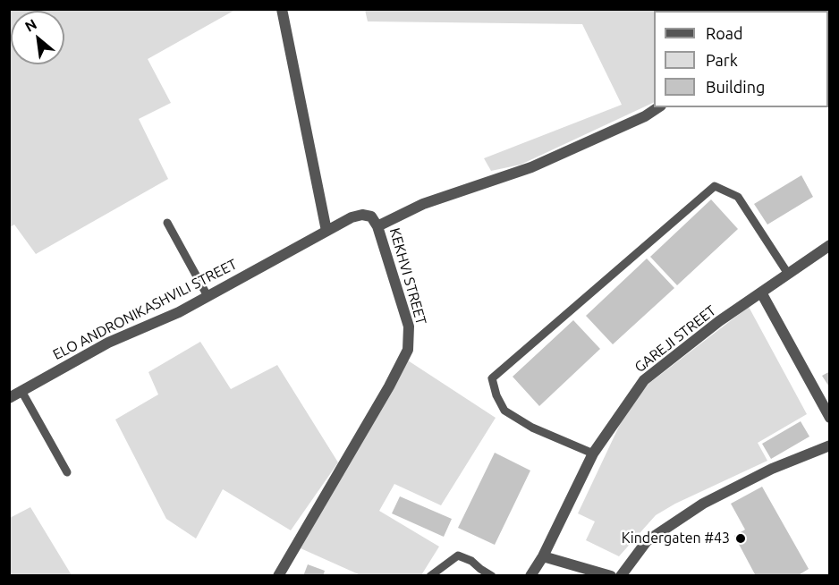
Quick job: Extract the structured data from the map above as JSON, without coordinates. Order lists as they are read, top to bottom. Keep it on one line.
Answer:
{"streets":{"street":["KEKHVI STREET","ELO ANDRONIKASHVILI STREET","GAREJI STREET"]},"crossings":[["KEKHVI STREET","ELO ANDRONIKASHVILI STREET"]],"places":["Kindergaten #43"],"legend":["Road","Park","Building"],"north":"top left"}
